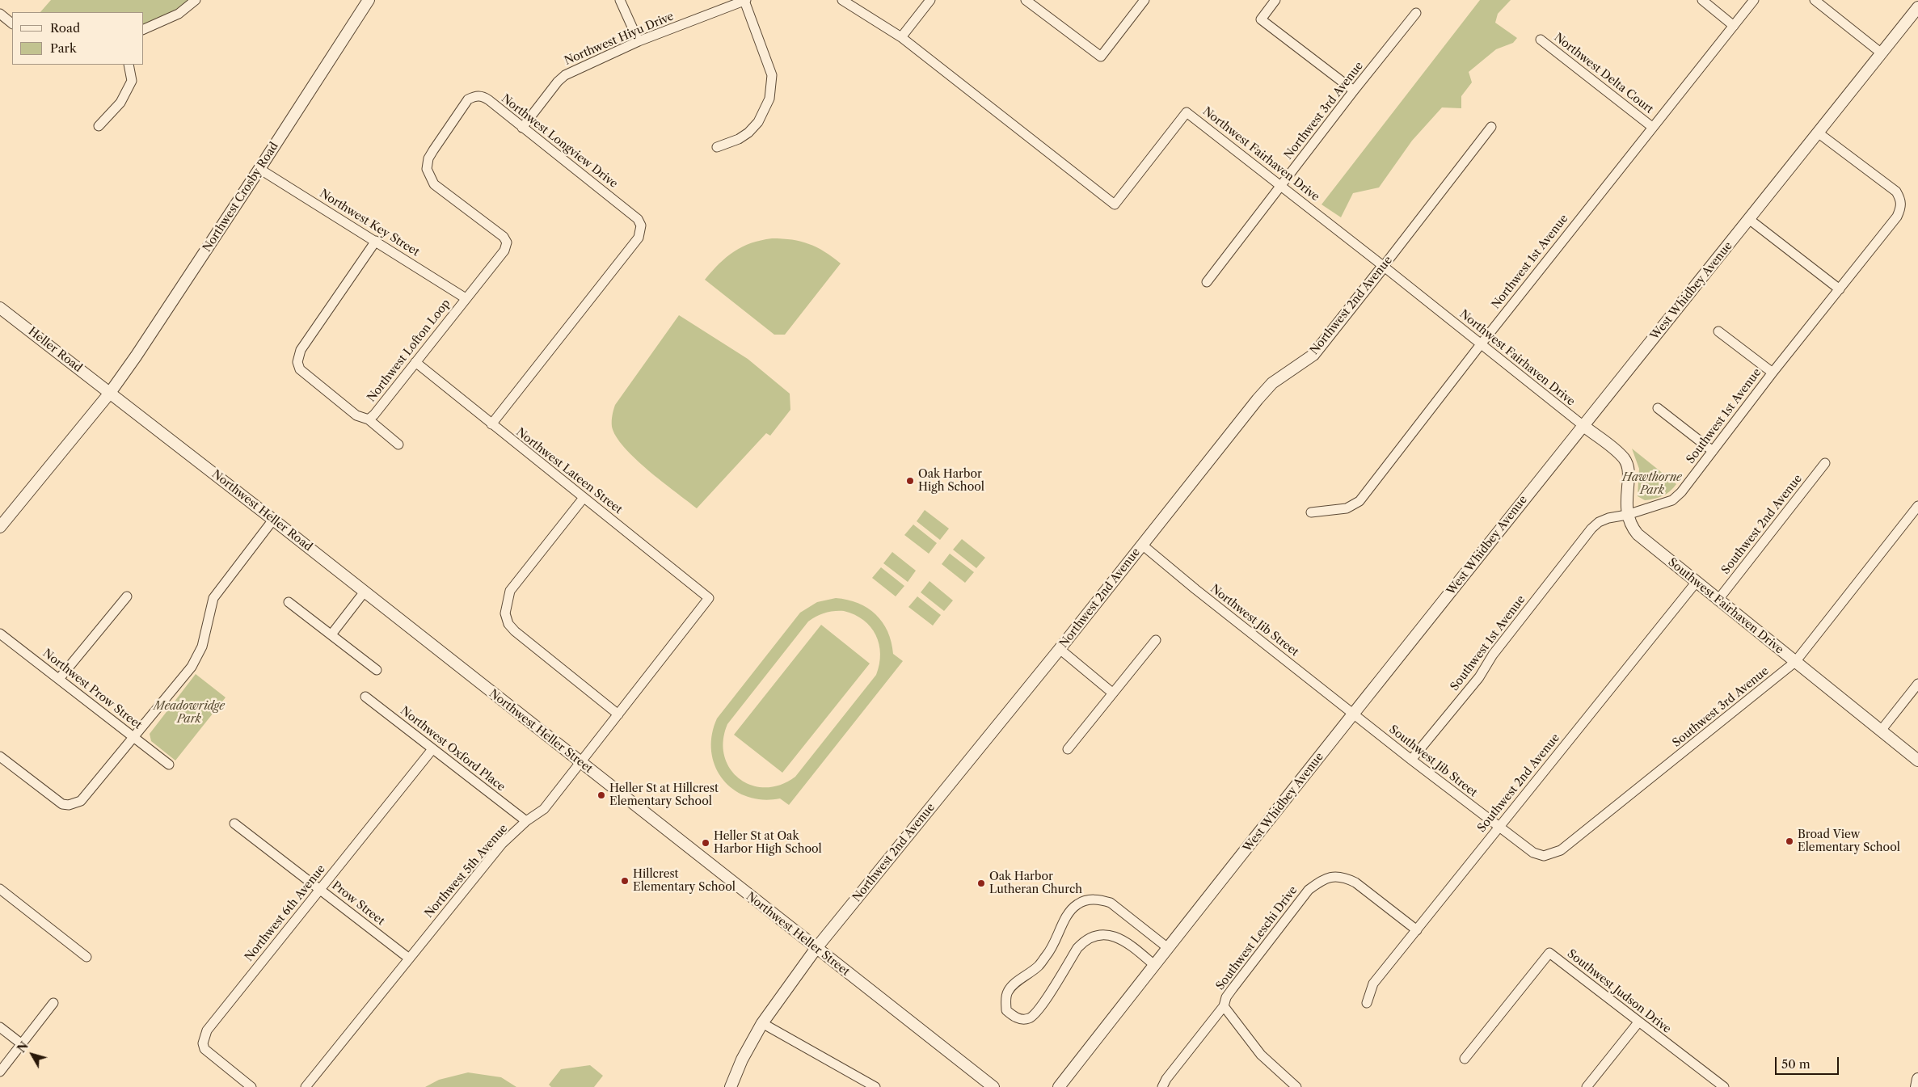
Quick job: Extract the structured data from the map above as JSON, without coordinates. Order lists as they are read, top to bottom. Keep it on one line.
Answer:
{"streets":{"street":["Northwest Hiyu Drive","Northwest Delta Court","Northwest 3rd Avenue","Northwest Longview Drive","Northwest Fairhaven Drive","Northwest Crosby Road","Northwest Key Street","Northwest 1st Avenue","West Whidbey Avenue","Northwest 2nd Avenue","Heller Road","Northwest Lofton Loop","Southwest 1st Avenue","Northwest Lateen Street","Northwest Heller Road","Southwest 2nd Avenue","Southwest Fairhaven Drive","Northwest Jib Street","Northwest Prow Street","Southwest 3rd Avenue","Northwest Heller Street","Northwest Oxford Place","Southwest Jib Street","Northwest 5th Avenue","Prow Street","Northwest 6th Avenue","Southwest Leschi Drive","Southwest Judson Drive"]},"crossings":[["Northwest Hiyu Drive","Northwest Longview Drive"],["Northwest Delta Court","Northwest 1st Avenue"],["Northwest 3rd Avenue","Northwest Fairhaven Drive"],["Northwest Longview Drive","Northwest Key Street"],["Northwest Longview Drive","Northwest Lofton Loop"],["Northwest Longview Drive","Northwest Lateen Street"],["Northwest Fairhaven Drive","Northwest 1st Avenue"],["Northwest Fairhaven Drive","West Whidbey Avenue"],["Northwest Fairhaven Drive","Northwest 2nd Avenue"],["Northwest Fairhaven Drive","Southwest Fairhaven Drive"],["Northwest Crosby Road","Northwest Key Street"],["Northwest Crosby Road","Heller Road"],["Northwest Crosby Road","Northwest Heller Road"],["Northwest Key Street","Northwest Lofton Loop"],["West Whidbey Avenue","Southwest 1st Avenue"],["West Whidbey Avenue","Southwest Fairhaven Drive"],["West Whidbey Avenue","Northwest Jib Street"],["West Whidbey Avenue","Southwest Jib Street"],["Northwest 2nd Avenue","Northwest Jib Street"],["Northwest 2nd Avenue","Northwest Heller Street"],["Heller Road","Northwest Heller Road"],["Northwest Lofton Loop","Northwest Lateen Street"],["Southwest 1st Avenue","Southwest Fairhaven Drive"],["Southwest 1st Avenue","Southwest Jib Street"],["Northwest Lateen Street","Northwest 5th Avenue"],["Northwest Heller Road","Northwest Heller Street"],["Southwest 2nd Avenue","Southwest Fairhaven Drive"],["Southwest 2nd Avenue","Southwest 3rd Avenue"],["Southwest 2nd Avenue","Southwest Jib Street"],["Southwest 2nd Avenue","Southwest Leschi Drive"],["Southwest Fairhaven Drive","Southwest 3rd Avenue"],["Northwest Jib Street","Southwest Jib Street"],["Southwest 3rd Avenue","Southwest Jib Street"],["Northwest Heller Street","Northwest 5th Avenue"],["Northwest Oxford Place","Northwest 5th Avenue"],["Northwest Oxford Place","Northwest 6th Avenue"],["Northwest 5th Avenue","Prow Street"],["Prow Street","Northwest 6th Avenue"]],"parks":["Hawthorne Park","Meadowridge Park"],"places":["Oak Harbor High School","Heller St at Hillcrest Elementary School","Broad View Elementary School","Heller St at Oak Harbor High School","Hillcrest Elementary School","Oak Harbor Lutheran Church"],"legend":["Road","Park"],"scale_bar":"50 m","north":"top left"}
